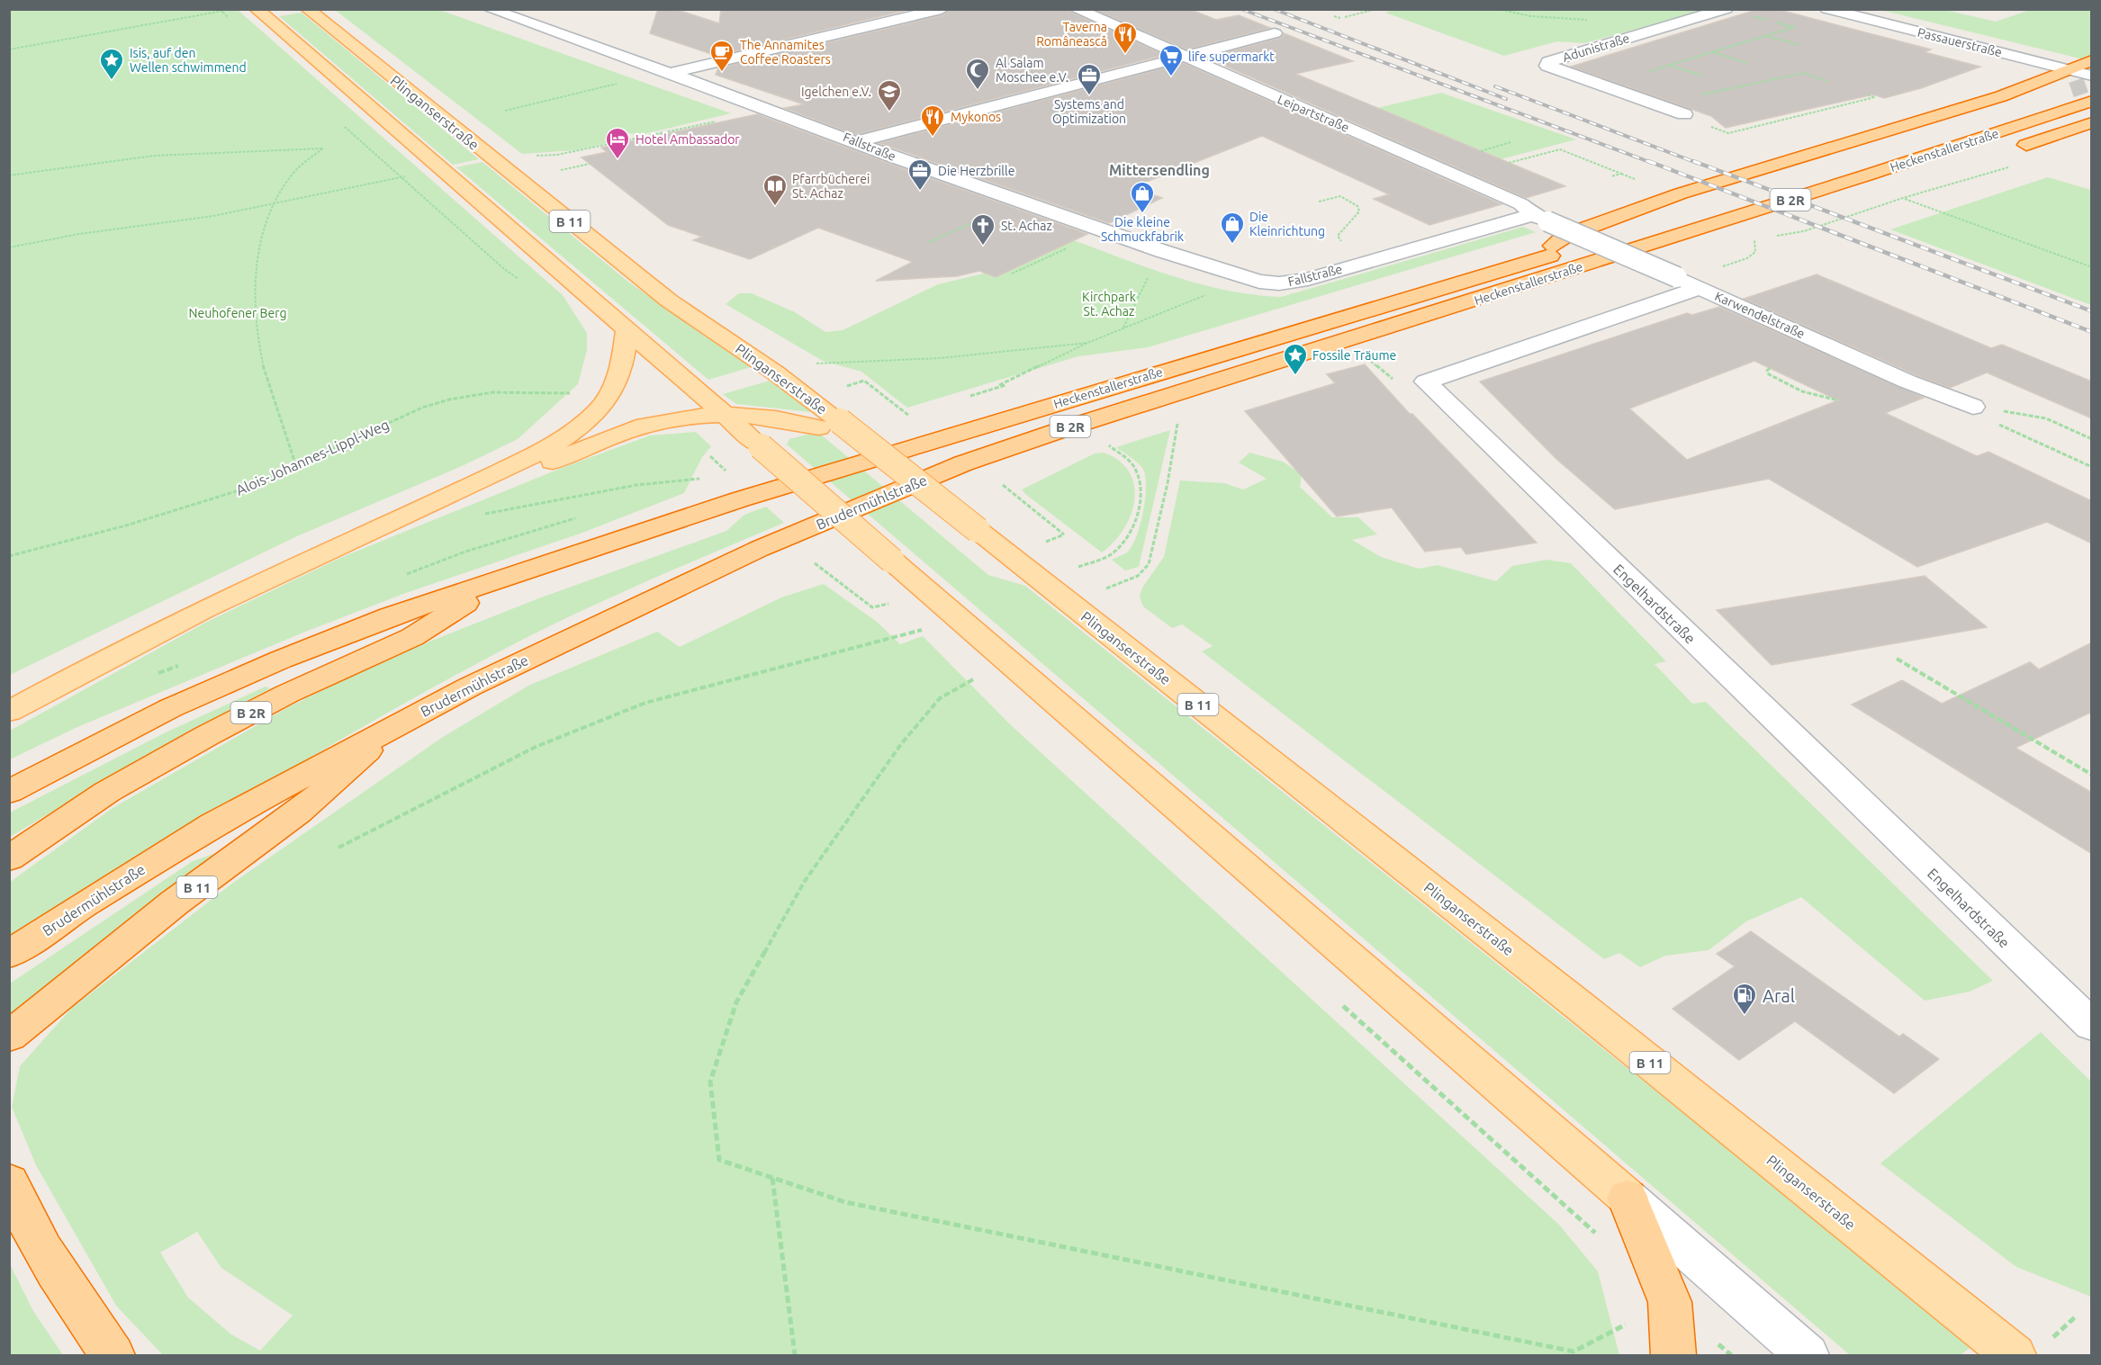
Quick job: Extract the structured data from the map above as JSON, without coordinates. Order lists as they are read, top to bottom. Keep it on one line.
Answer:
{"streets":{"highway":["Heckenstallerstraße","B 2R","B 11","Brudermühlstraße"],"main road":["Plinganserstraße"],"street":["Passauerstraße","Adunistraße","Leipartstraße","Fallstraße","Karwendelstraße","Engelhardstraße"],"path":["Alois-Johannes-Lippl-Weg"]},"crossings":[["Leipartstraße","Fallstraße"],["Leipartstraße","Karwendelstraße"],["Fallstraße","Karwendelstraße"],["Heckenstallerstraße","B 2R"],["Heckenstallerstraße","Brudermühlstraße"],["B 11","Brudermühlstraße"]],"districts":["Mittersendling"],"parks":["Kirchpark St. Achaz","Neuhofener Berg"],"places":{"restaurant":["Taverna Româneascǎ","Mykonos"],"cafe":["The Annamites Coffee Roasters"],"supermarket":["life supermarkt"],"place":["Isis, auf den Wellen schwimmend","Fossile Träume"],"mosque":["Al Salam Moschee e.V."],"office":["Systems and Optimization","Die Herzbrille"],"school or university":["Igelchen e.V."],"hotel":["Hotel Ambassador"],"library":["Pfarrbücherei St. Achaz"],"shop":["Die kleine Schmuckfabrik","Die Kleinrichtung"],"church":["St. Achaz"],"fuel station":["Aral"]}}
